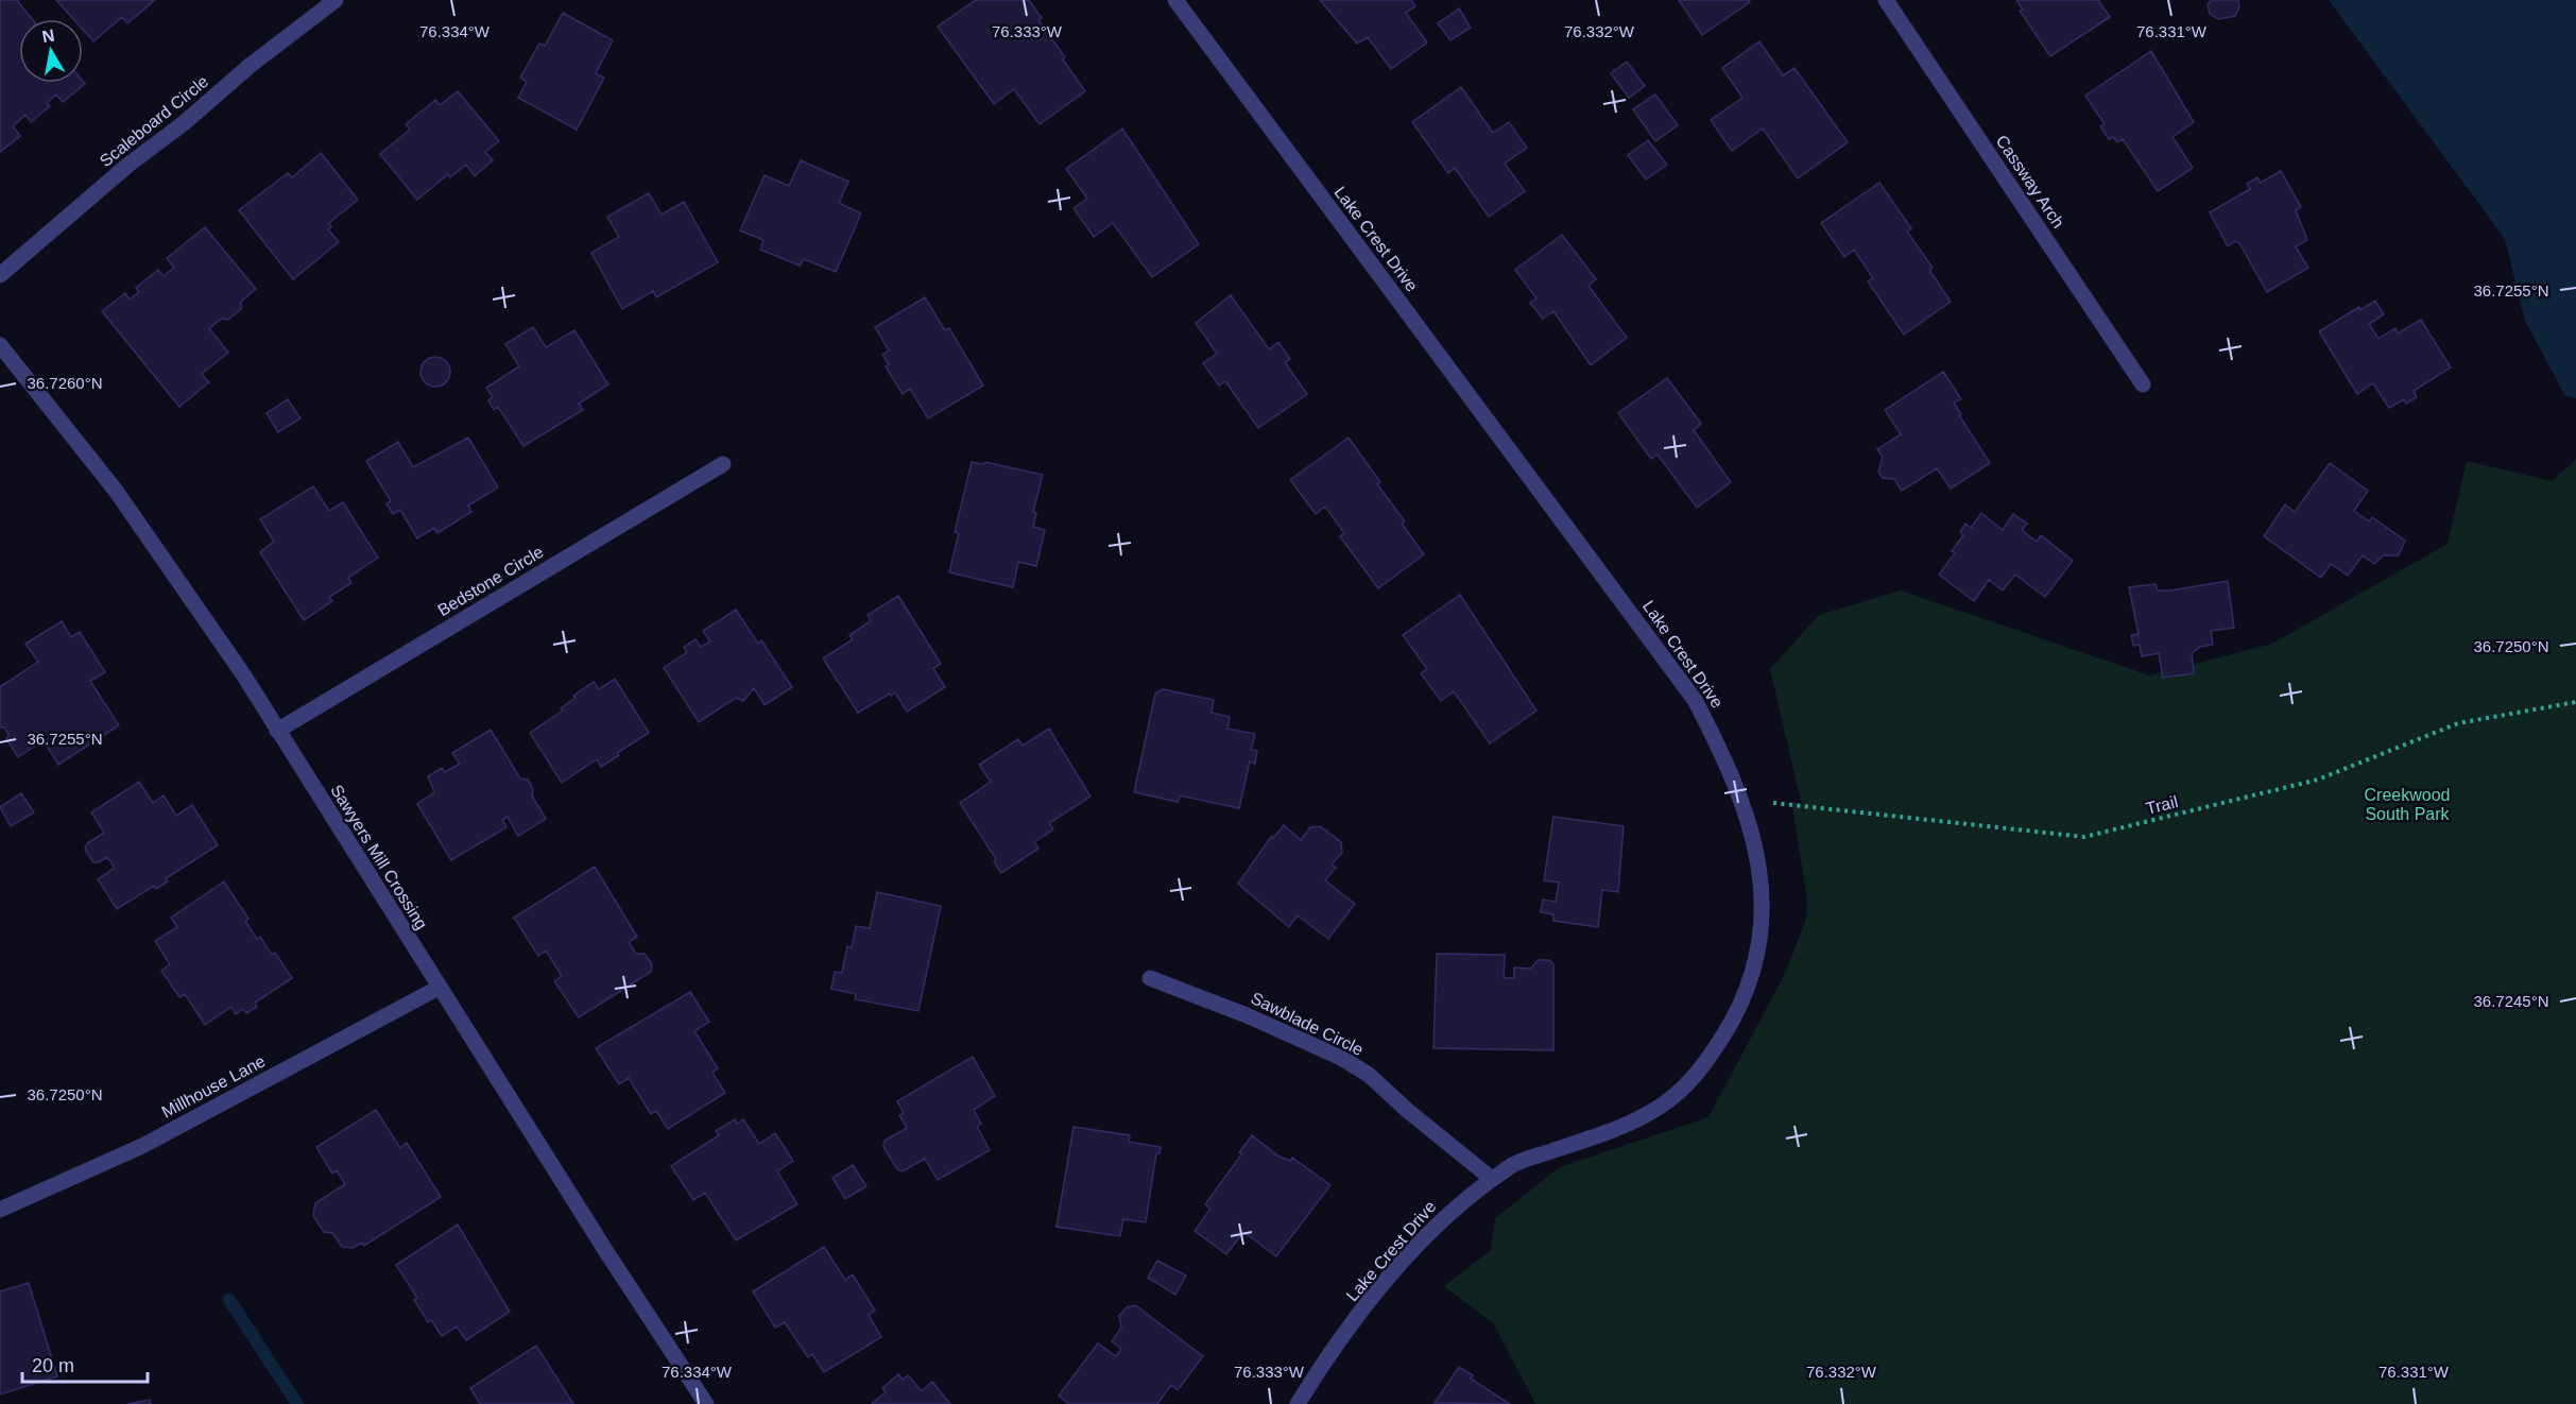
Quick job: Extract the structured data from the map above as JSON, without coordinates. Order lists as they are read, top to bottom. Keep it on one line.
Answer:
{"streets":{"street":["Scaleboard Circle","Cassway Arch","Lake Crest Drive","Bedstone Circle","Sawyers Mill Crossing","Sawblade Circle","Millhouse Lane"],"path":["Trail"]},"crossings":[["Lake Crest Drive","Trail"],["Lake Crest Drive","Sawblade Circle"],["Bedstone Circle","Sawyers Mill Crossing"],["Sawyers Mill Crossing","Millhouse Lane"]],"parks":["Creekwood South Park"],"scale_bar":"20 m","north":"top","coordinates":["76.334°W","76.333°W","76.332°W","76.331°W","36.7255°N","36.7260°N","36.7250°N","36.7245°N"]}
